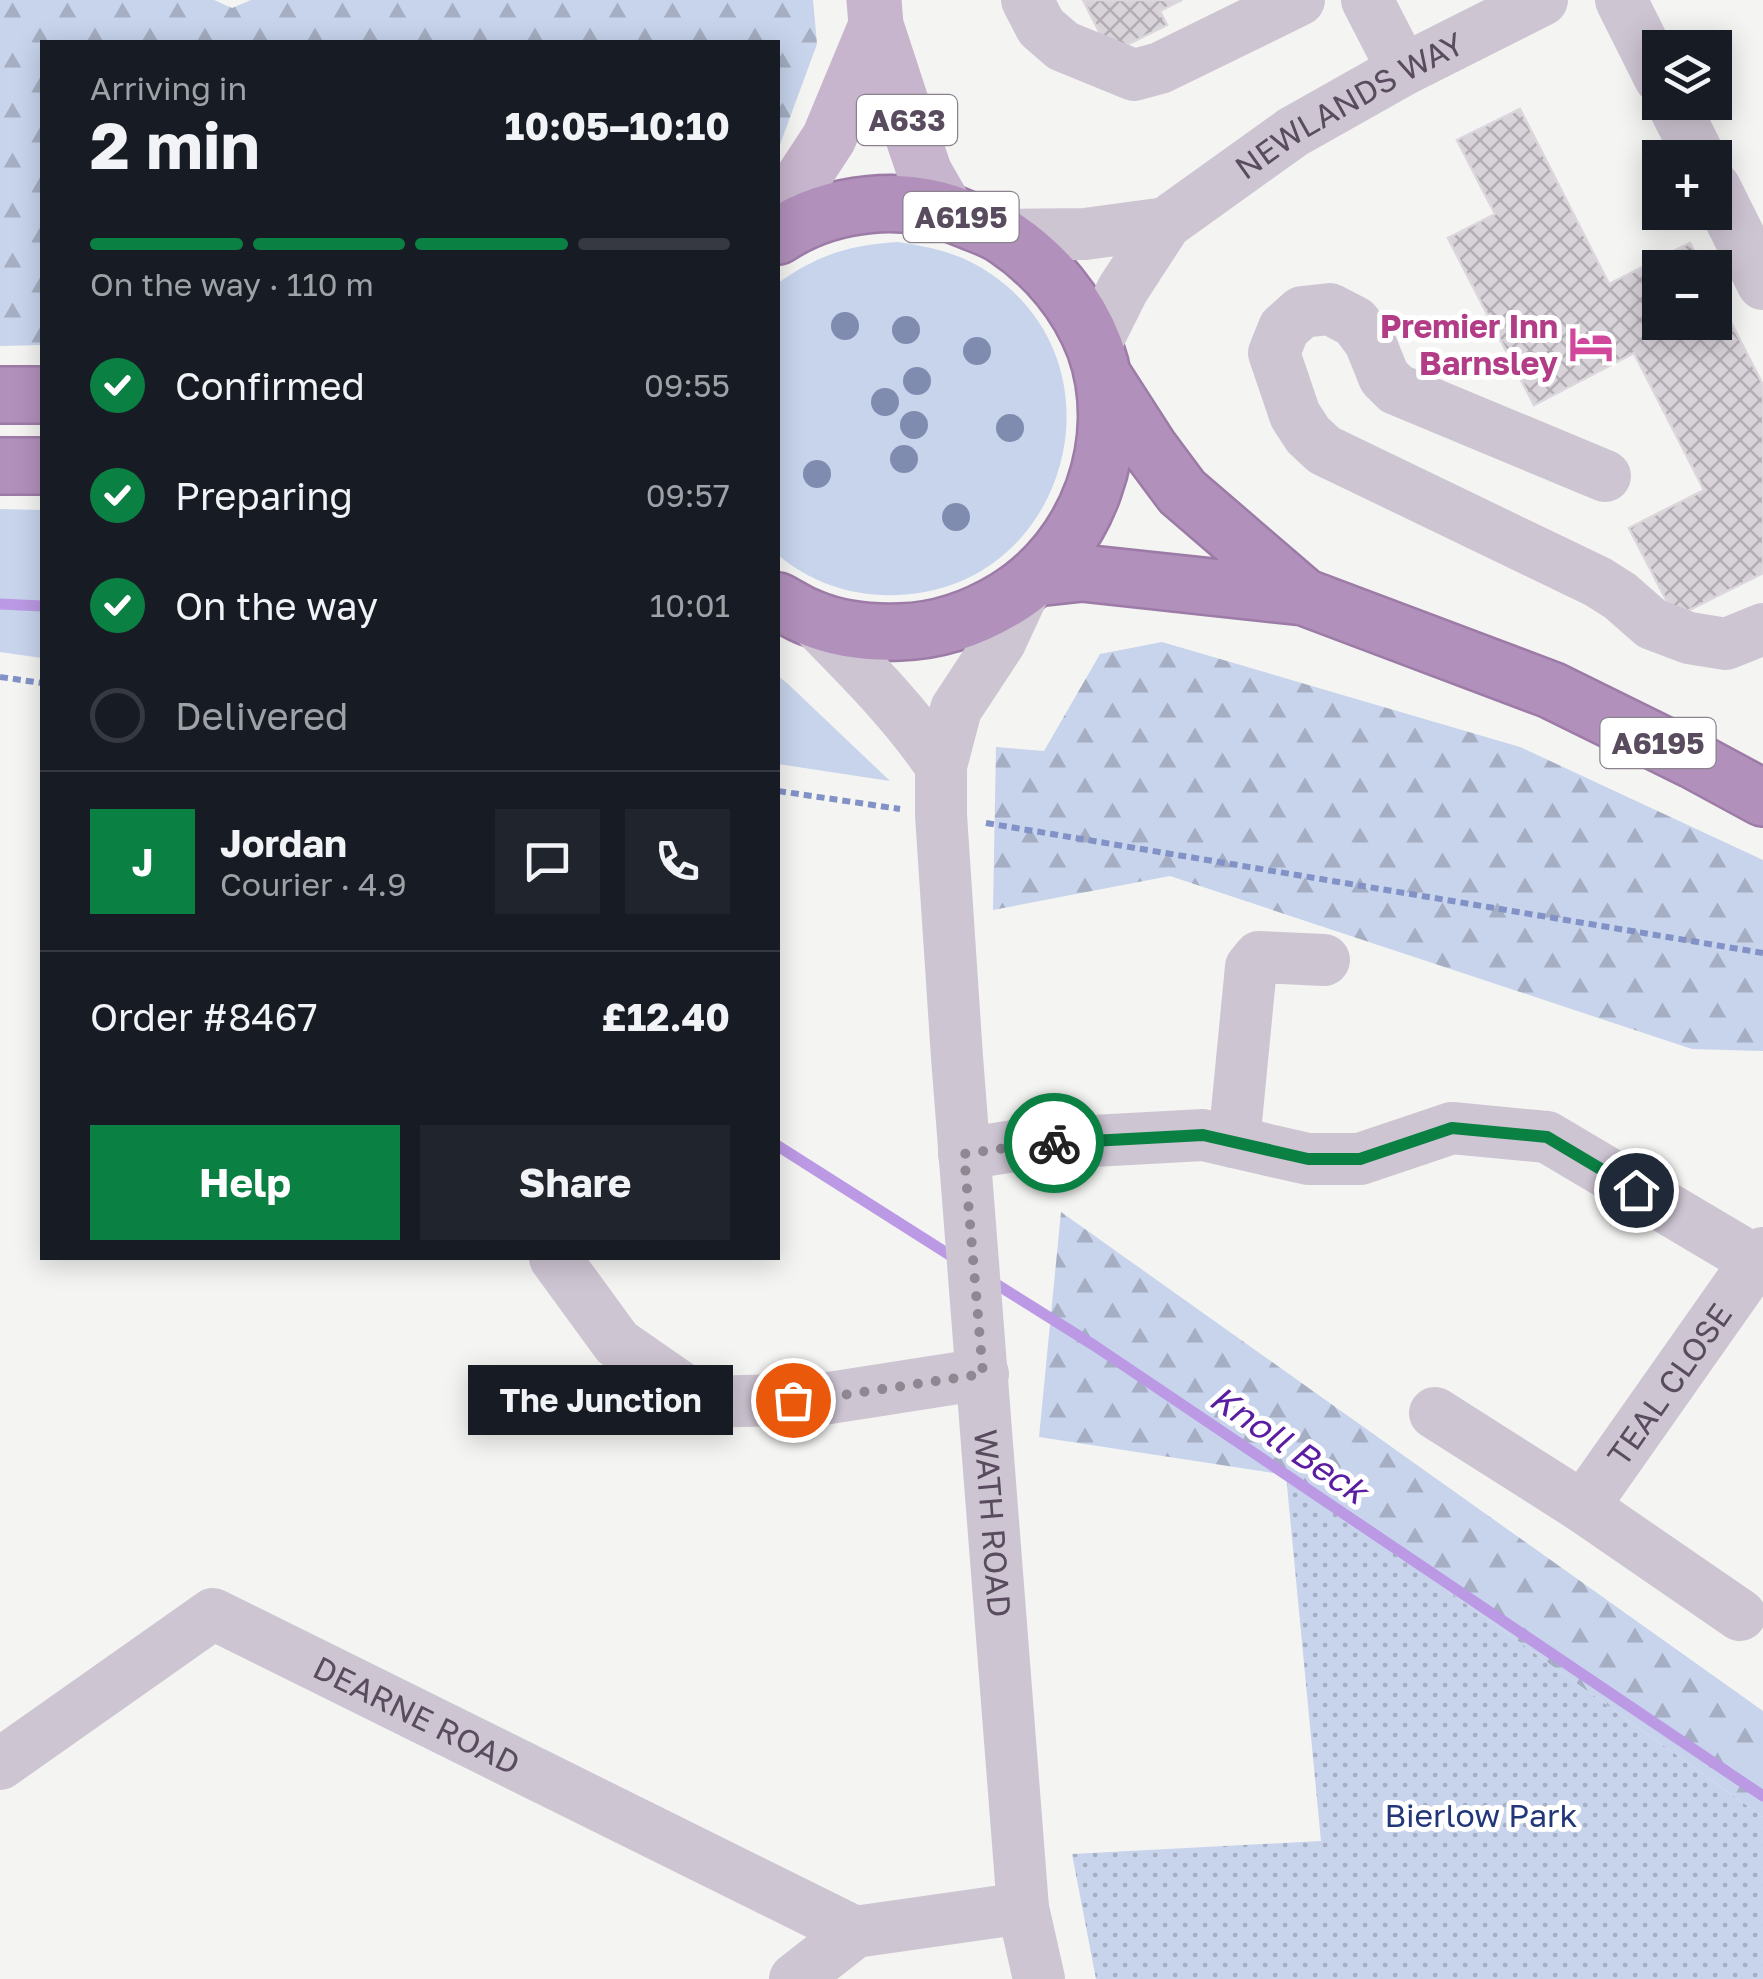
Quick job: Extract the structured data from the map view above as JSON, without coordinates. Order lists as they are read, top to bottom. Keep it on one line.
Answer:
{"streets":{"highway":["A6195"],"main road":["A633"],"street":["NEWLANDS WAY","TEAL CLOSE","WATH ROAD","DEARNE ROAD"]},"crossings":[["A633","A6195"]],"water":["Knoll Beck"],"parks":["Bierlow Park"],"places":{"hotel":["Premier Inn Barnsley"],"other":["The Junction"]},"page":{"map_buttons":["+","−"],"heading":["2 min","Arriving in","10:05–10:10"],"panel":["Jordan","Courier · 4.9","Order #8467","£12.40"],"bar":"On the way · 110 m","list":[["Confirmed","09:55"],["Preparing","09:57"],["On the way","10:01"],"Delivered"],"round":"J","buttons":["Help","Share"],"bubble":"The Junction"}}
